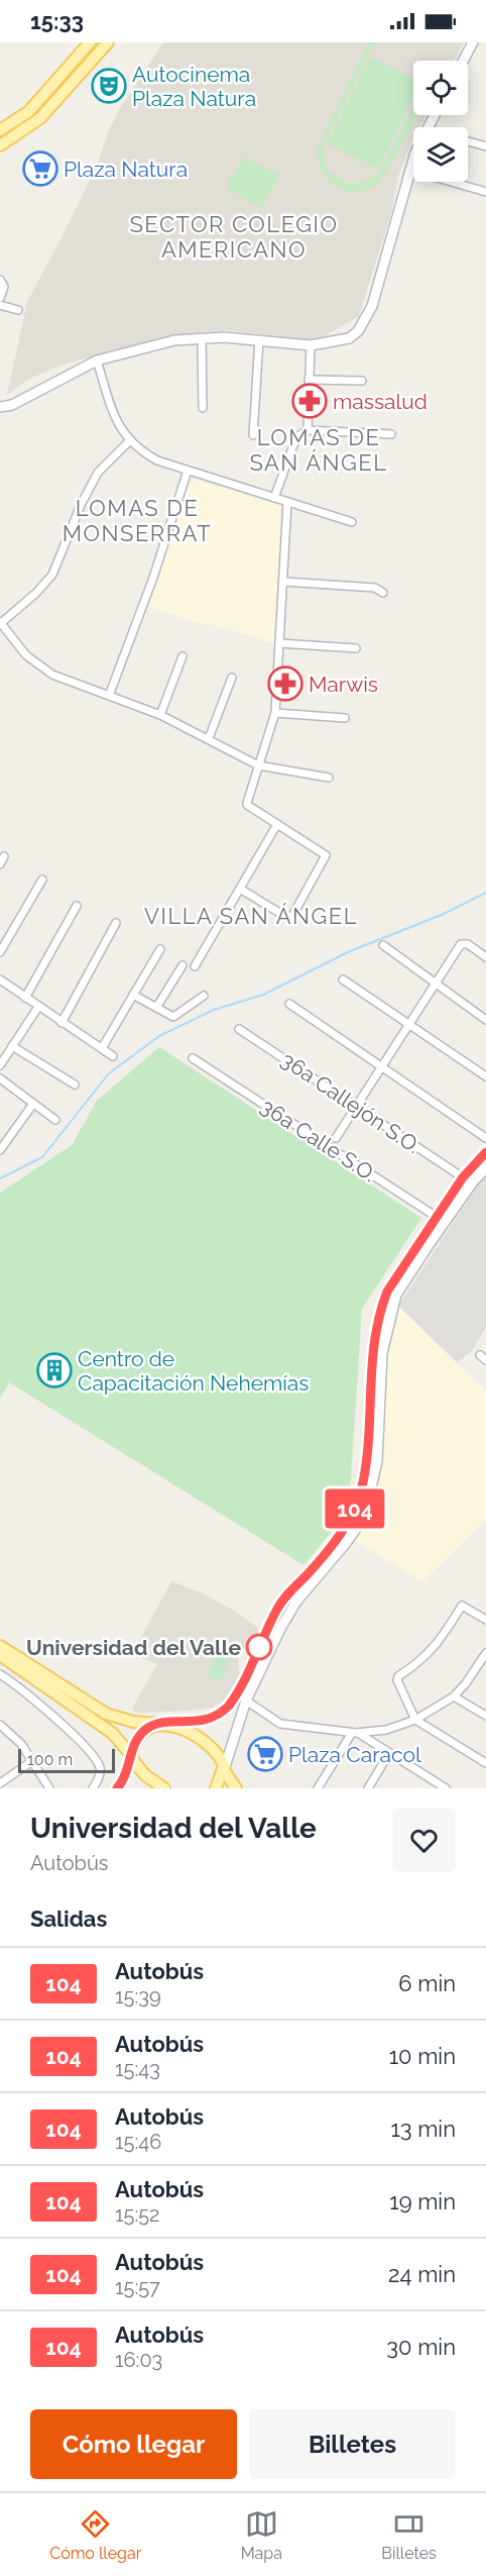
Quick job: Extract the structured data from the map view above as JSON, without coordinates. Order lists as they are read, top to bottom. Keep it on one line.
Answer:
{"streets":{"street":["36a Callejón S.O.","36a Calle S.O."]},"districts":["SECTOR COLEGIO AMERICANO","LOMAS DE SAN ÁNGEL","LOMAS DE MONSERRAT","VILLA SAN ÁNGEL"],"places":{"theatre":["Autocinema Plaza Natura"],"supermarket":["Plaza Natura","Plaza Caracol"],"pharmacy":["massalud","Marwis"],"building":["Centro de Capacitación Nehemías"],"other":["Universidad del Valle"]},"lines":["bus line 104"],"scale_bar":"100 m","page":{"status":"15:33","on_map":"104","scale":"100 m","heading":[["Universidad del Valle","Autobús"],"Salidas"],"list":[{"mark":"104","name":"Autobús","note":"15:39","value":"6 min"},{"mark":"104","name":"Autobús","note":"15:43","value":"10 min"},{"mark":"104","name":"Autobús","note":"15:46","value":"13 min"},{"mark":"104","name":"Autobús","note":"15:52","value":"19 min"},{"mark":"104","name":"Autobús","note":"15:57","value":"24 min"},{"mark":"104","name":"Autobús","note":"16:03","value":"30 min"}],"buttons":["Cómo llegar","Billetes"],"tabs":["Cómo llegar","Mapa","Billetes"]}}
